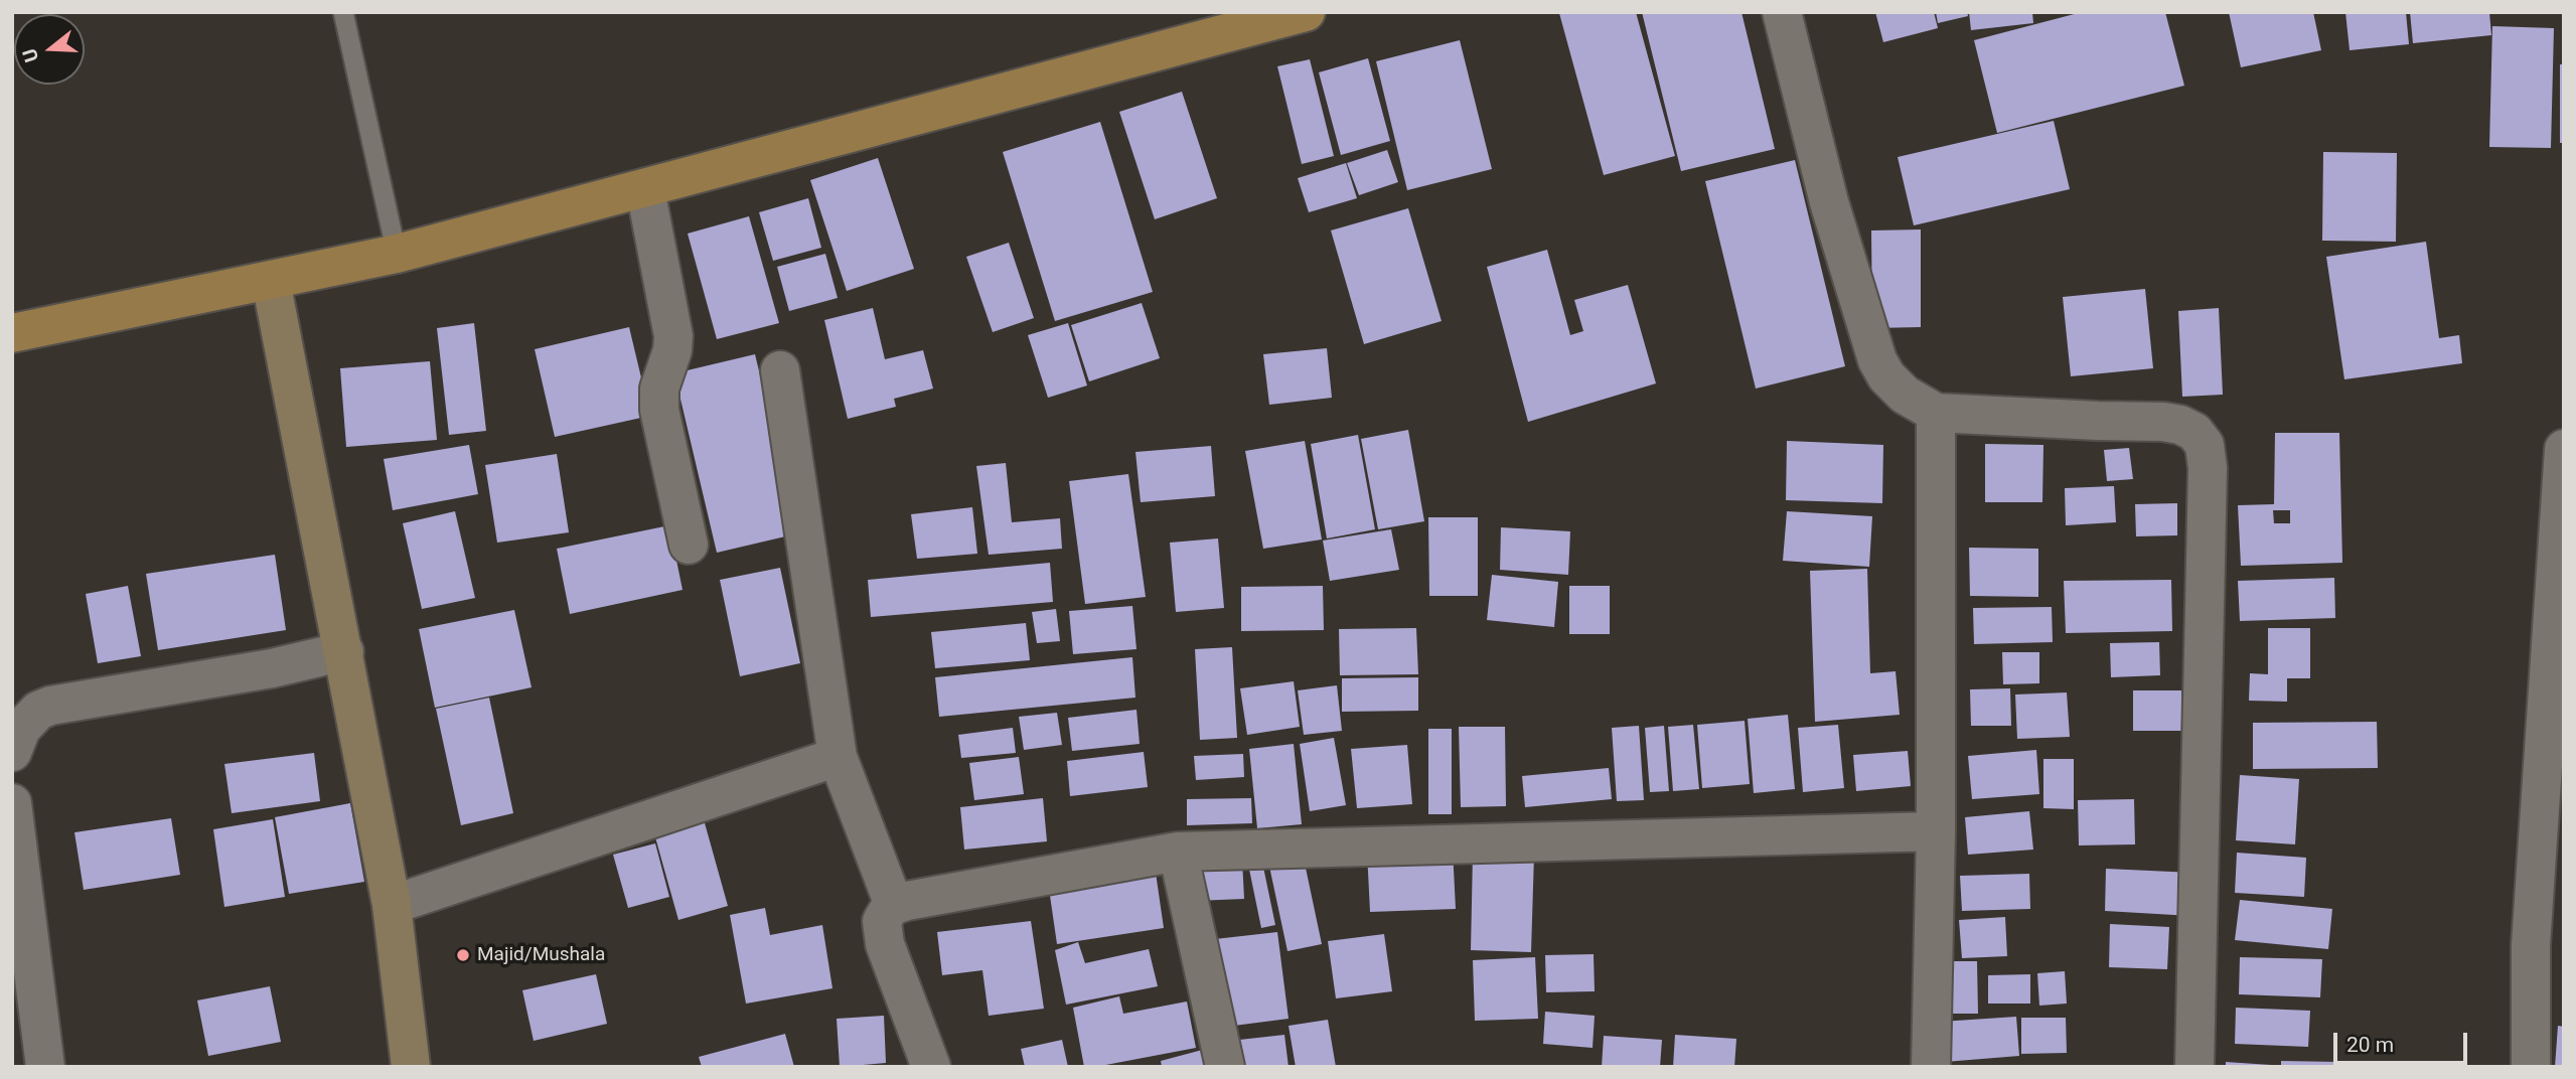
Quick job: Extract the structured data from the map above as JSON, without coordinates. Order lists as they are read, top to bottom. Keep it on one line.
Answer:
{"places":["Majid/Mushala"],"scale_bar":"20 m","north":"left"}
